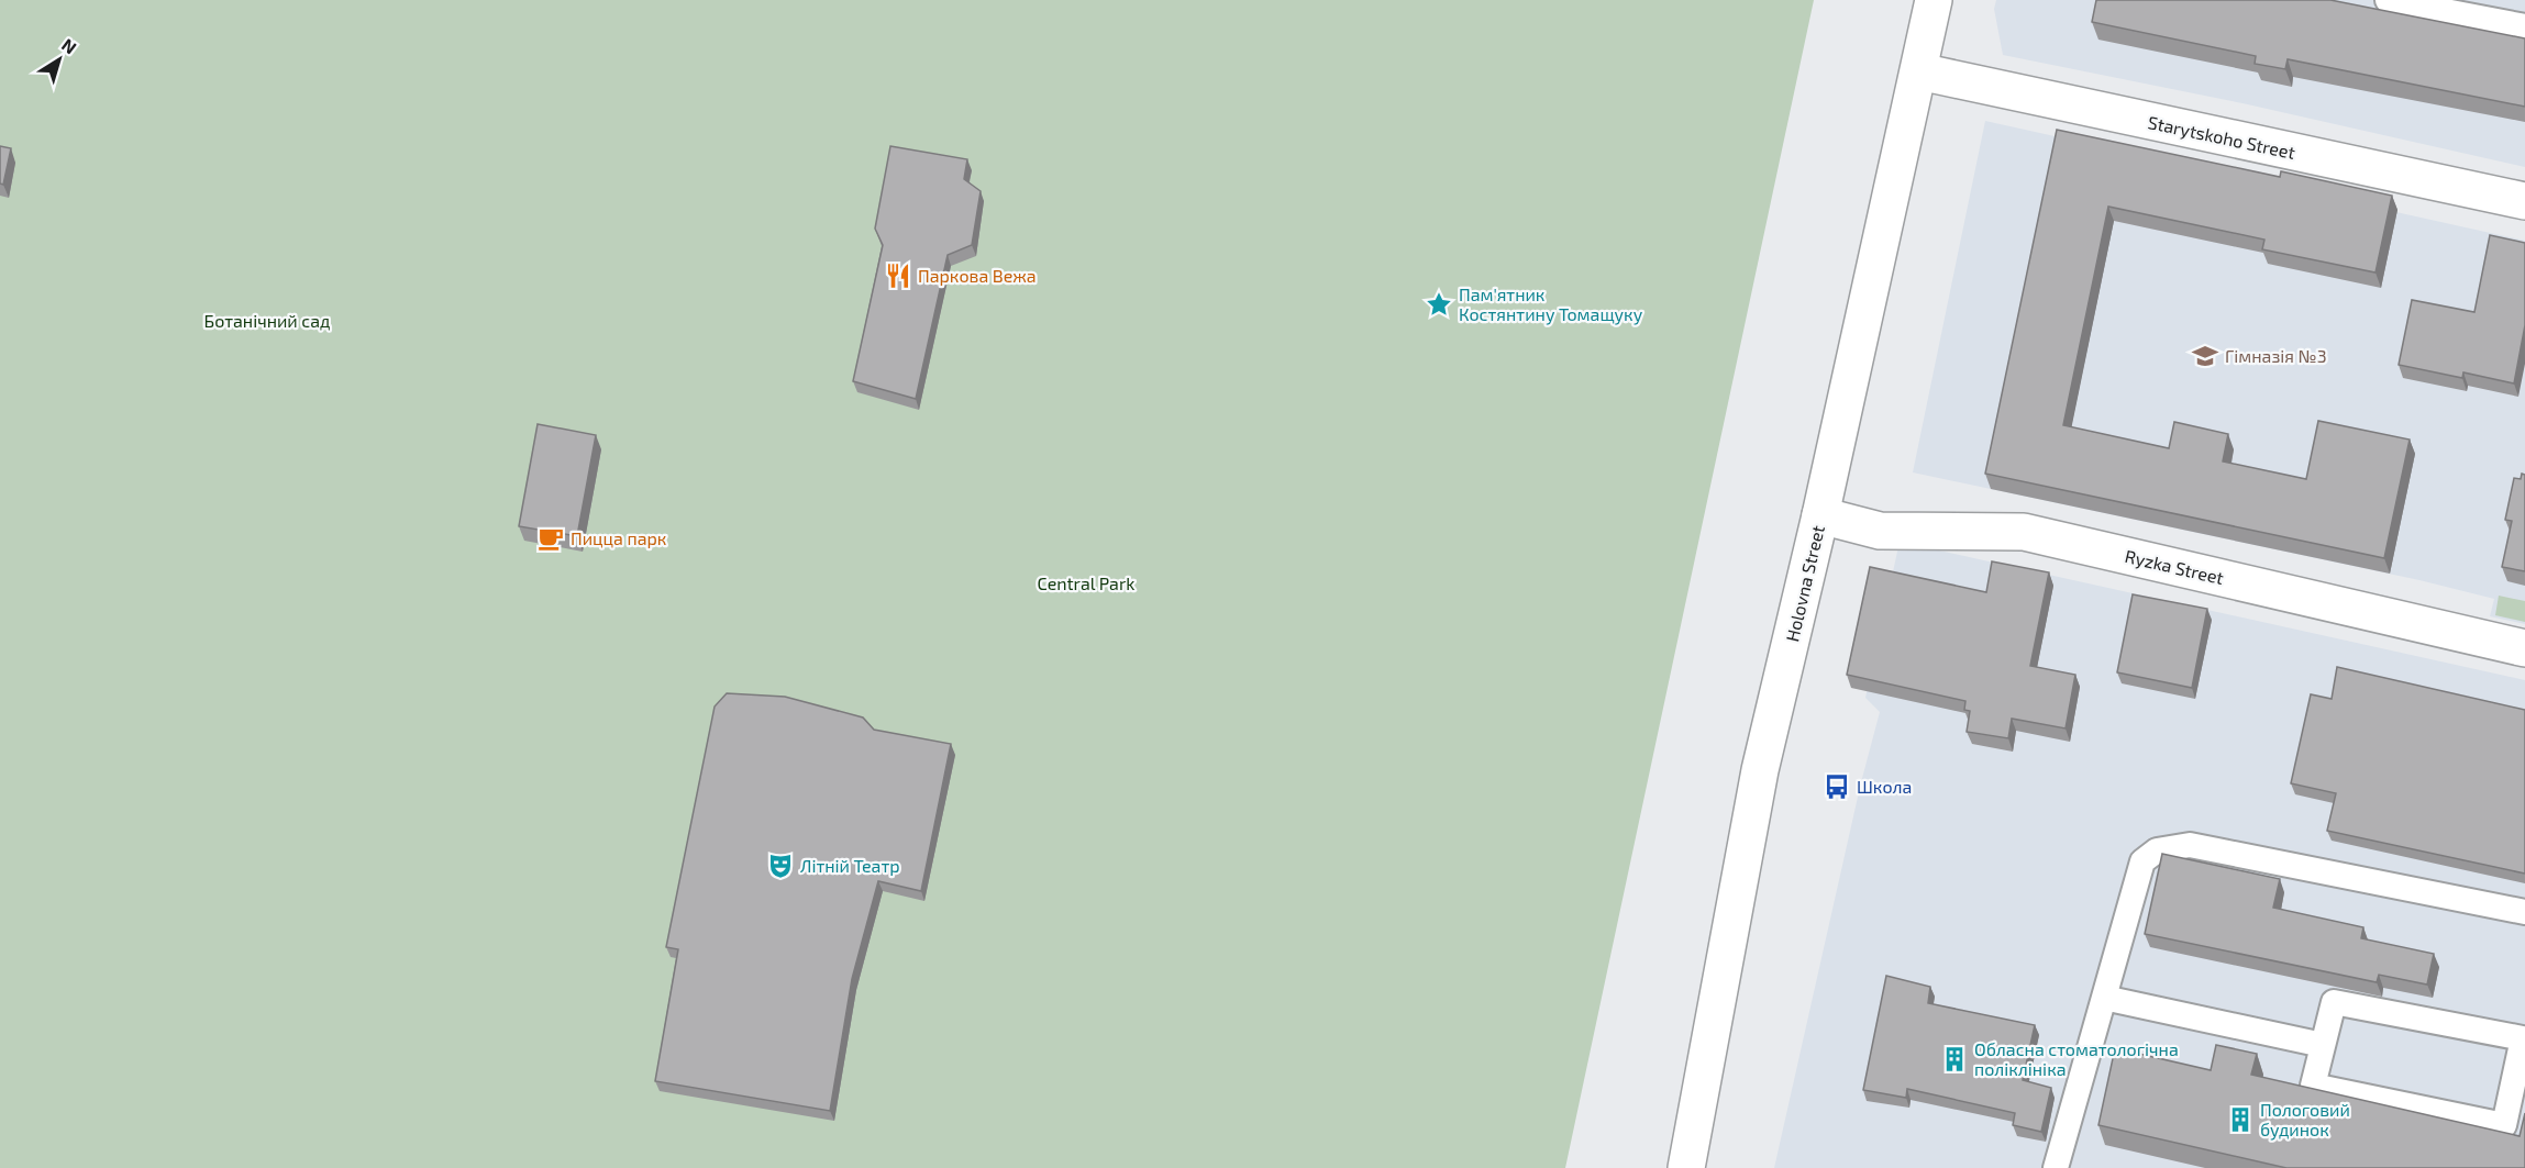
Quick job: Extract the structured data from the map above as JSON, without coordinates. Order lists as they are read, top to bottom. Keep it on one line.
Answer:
{"streets":{"street":["Starytskoho Street","Ryzka Street","Holovna Street"]},"crossings":[["Starytskoho Street","Holovna Street"],["Ryzka Street","Holovna Street"]],"parks":["Ботанічний сад","Central Park"],"places":{"restaurant":["Паркова Вежа"],"place":["Пам'ятник Костянтину Томащуку"],"school or university":["Гімназія №3"],"cafe":["Пицца парк"],"bus stop":["Школа"],"theatre":["Літній Театр"],"building":["Обласна стоматологічна поліклініка","Пологовий будинок"]},"north":"top right"}
